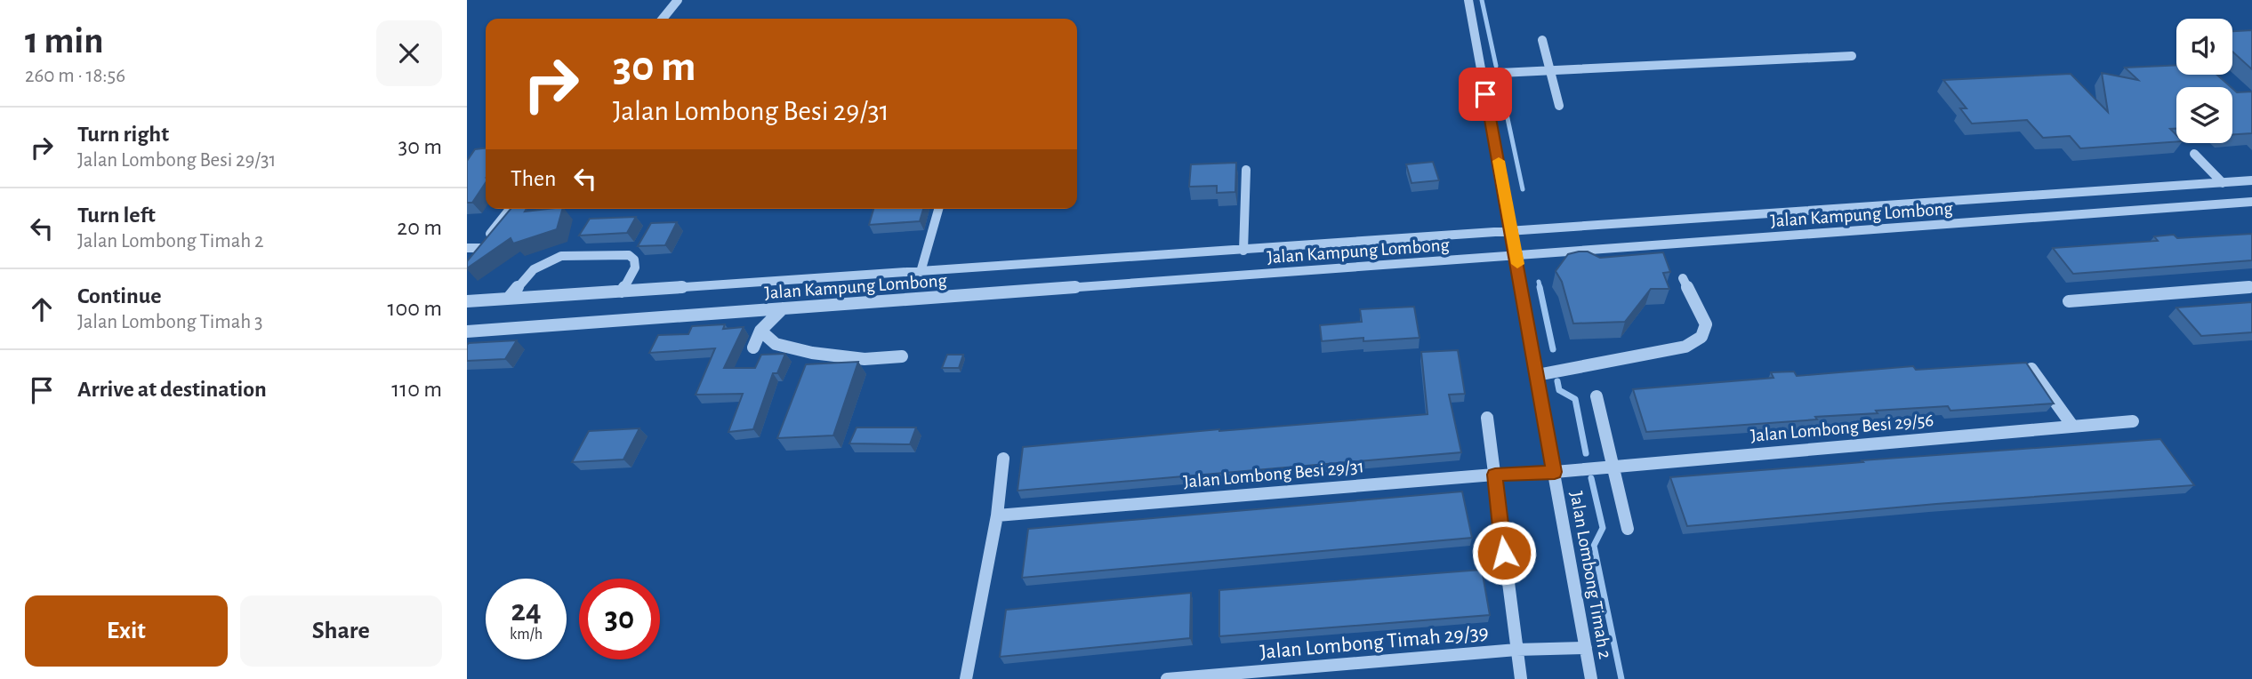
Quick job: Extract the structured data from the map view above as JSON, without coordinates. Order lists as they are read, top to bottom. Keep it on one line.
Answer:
{"streets":{"street":["Jalan Kampung Lombong","Jalan Lombong Besi 29/56","Jalan Lombong Besi 29/31","Jalan Lombong Timah 2","Jalan Lombong Timah 29/39"]},"crossings":[["Jalan Kampung Lombong","Jalan Lombong Timah 2"],["Jalan Lombong Besi 29/56","Jalan Lombong Besi 29/31"],["Jalan Lombong Besi 29/56","Jalan Lombong Timah 2"],["Jalan Lombong Besi 29/31","Jalan Lombong Timah 2"],["Jalan Lombong Timah 2","Jalan Lombong Timah 29/39"]],"page":{"heading":["1 min","260 m · 18:56"],"turn":["30 m","Jalan Lombong Besi 29/31"],"list":[{"name":"Turn right","note":"Jalan Lombong Besi 29/31","value":"30 m"},{"name":"Turn left","note":"Jalan Lombong Timah 2","value":"20 m"},{"name":"Continue","note":"Jalan Lombong Timah 3","value":"100 m"},{"name":"Arrive at destination","value":"110 m"}],"then":"Then","speed":"24 km/h","limit":"30","buttons":["Exit","Share"]}}
